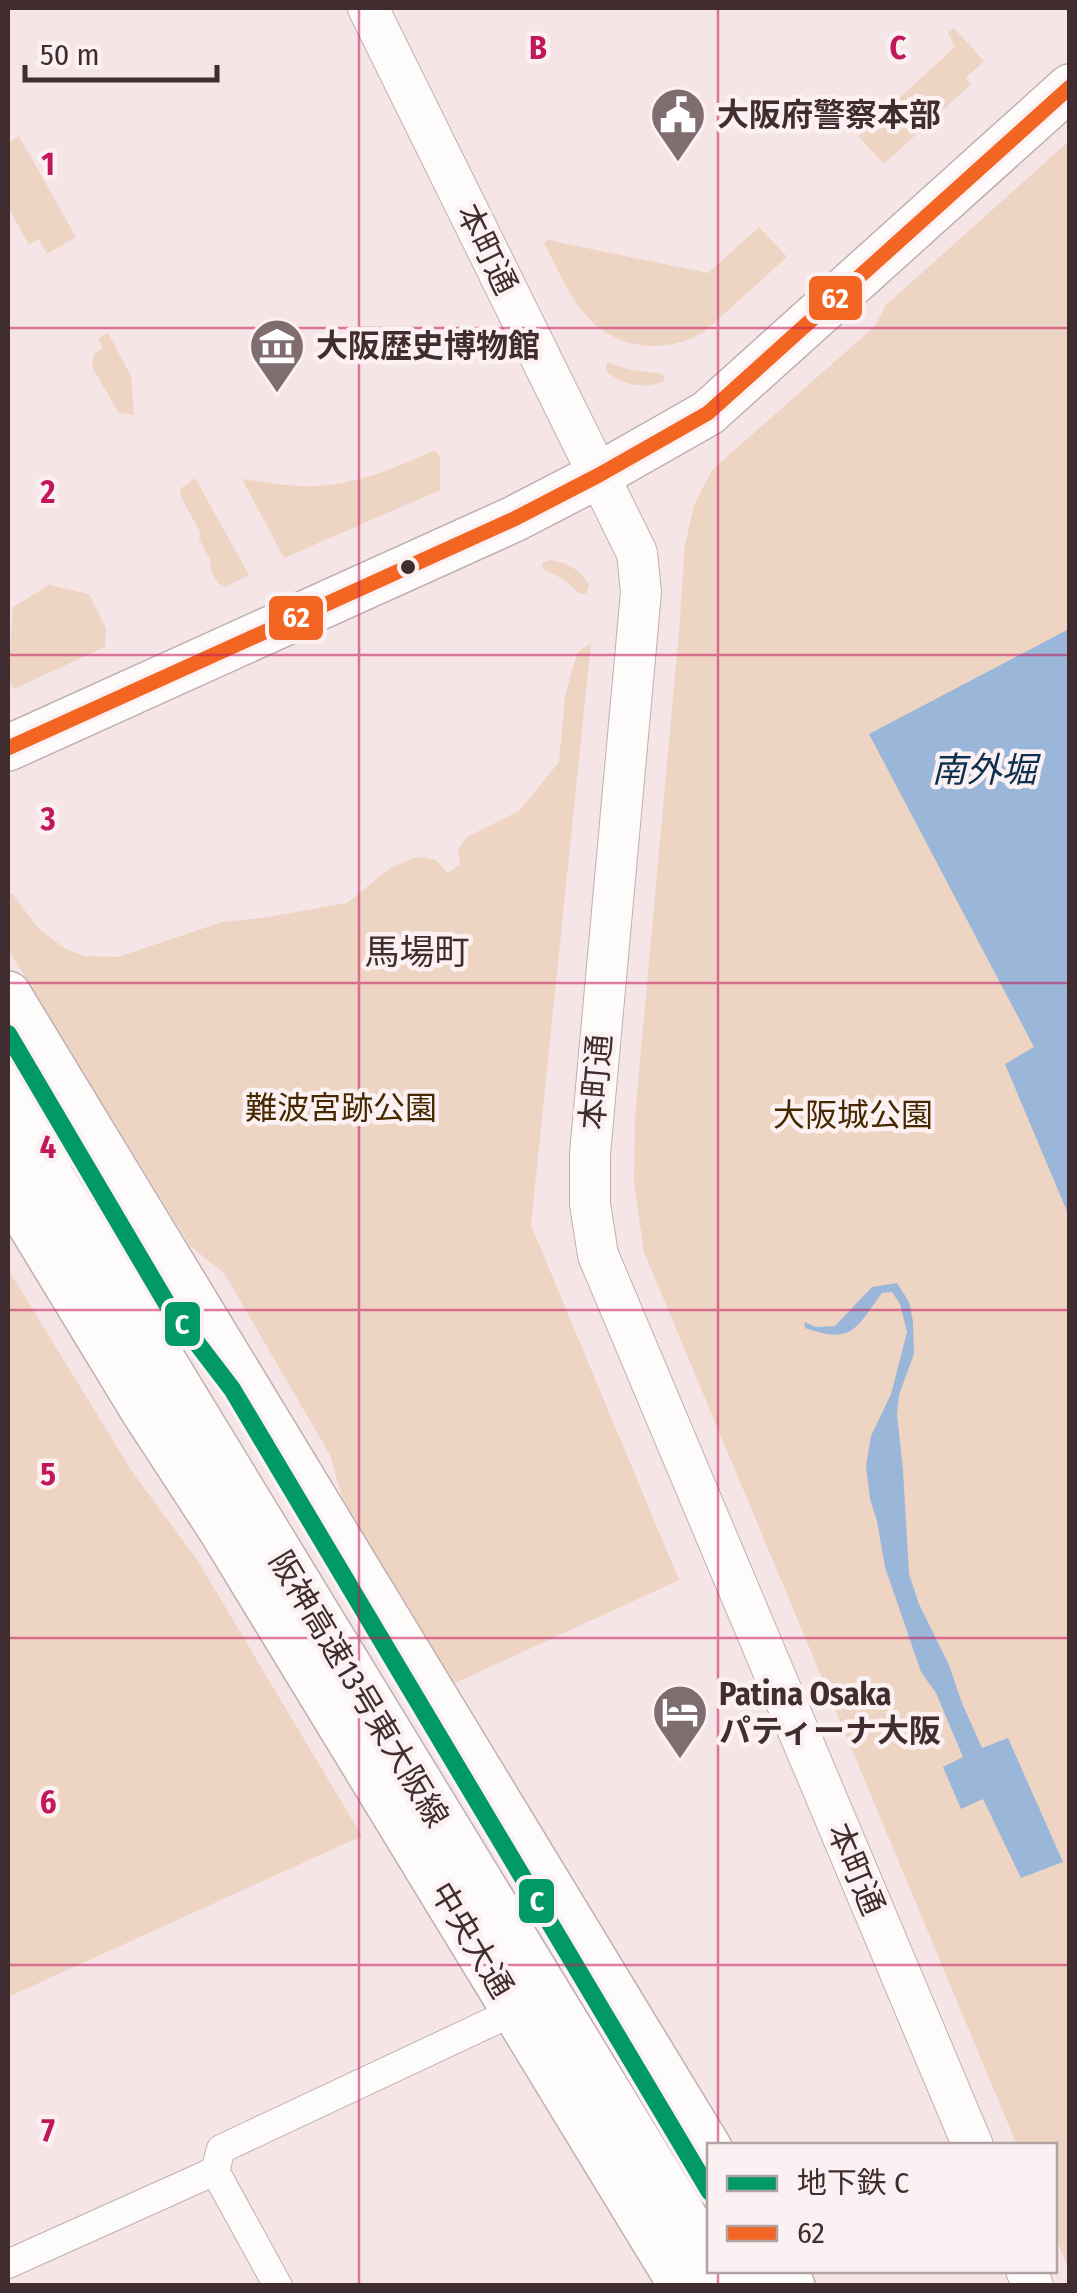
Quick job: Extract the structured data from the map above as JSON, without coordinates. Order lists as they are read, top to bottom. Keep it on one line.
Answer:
{"streets":{"highway":["阪神高速13号東大阪線"],"main road":["中央大通"],"street":["本町通"]},"districts":["馬場町"],"water":["南外堀"],"parks":["難波宮跡公園","大阪城公園"],"places":{"public building":["大阪府警察本部"],"museum":["大阪歴史博物館"],"hotel":["Patina Osaka パティーナ大阪"]},"lines":["transit line 62","metro line C"],"legend":["地下鉄 C","62"],"scale_bar":"50 m","grid":{"columns":["B","C"],"rows":["1","2","3","4","5","6","7"]}}
